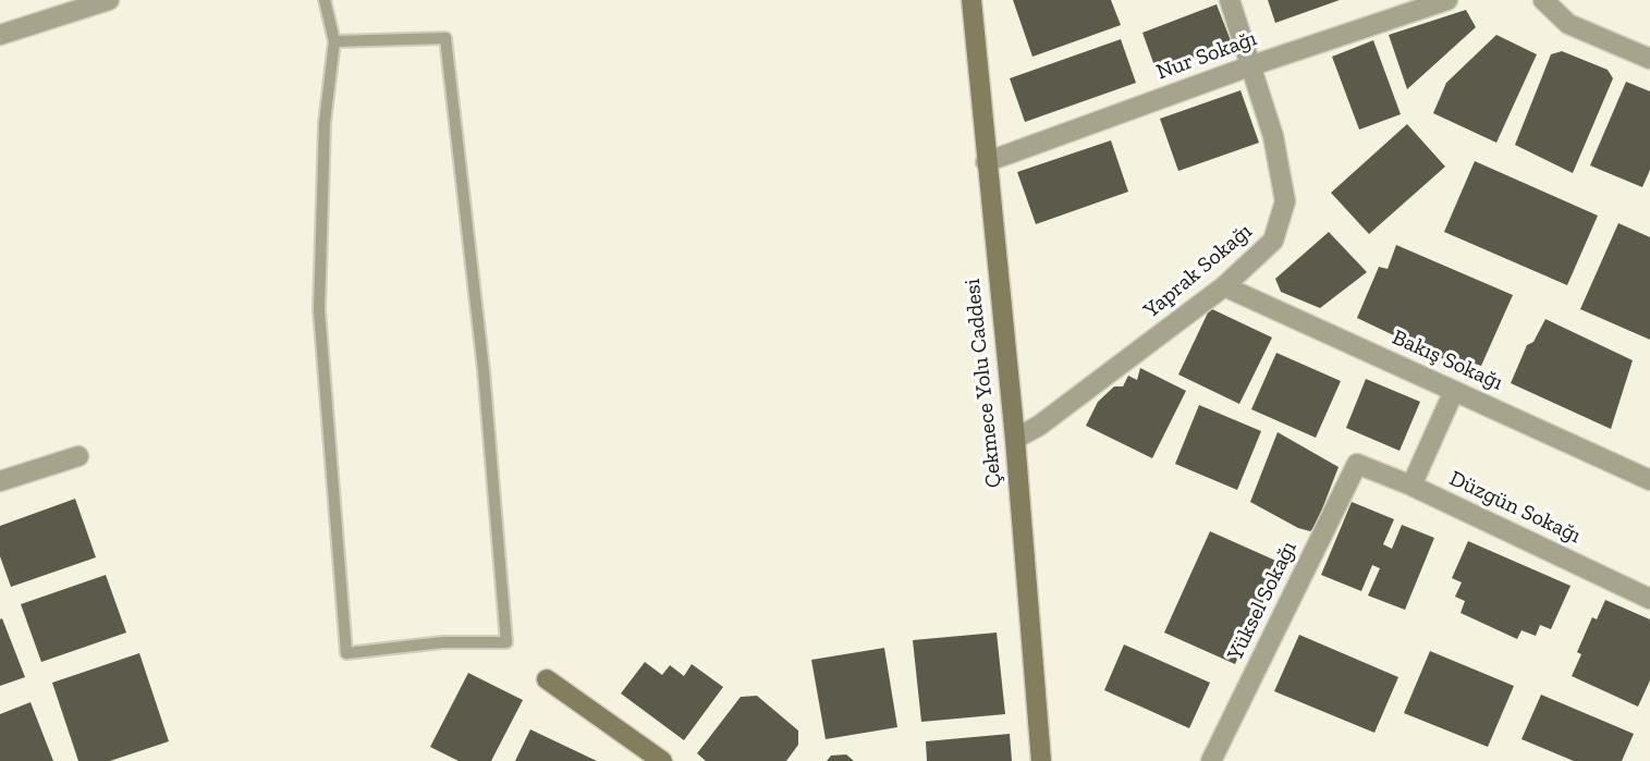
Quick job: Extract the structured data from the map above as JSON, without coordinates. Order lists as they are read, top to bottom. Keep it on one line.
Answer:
{"streets":{"main road":["Çekmece Yolu Caddesi"],"street":["Nur Sokağı","Yaprak Sokağı","Bakış Sokağı","Düzgün Sokağı","Yüksel Sokağı"]},"crossings":[["Nur Sokağı","Yaprak Sokağı"],["Nur Sokağı","Çekmece Yolu Caddesi"],["Yaprak Sokağı","Bakış Sokağı"],["Yaprak Sokağı","Çekmece Yolu Caddesi"],["Düzgün Sokağı","Yüksel Sokağı"]]}
